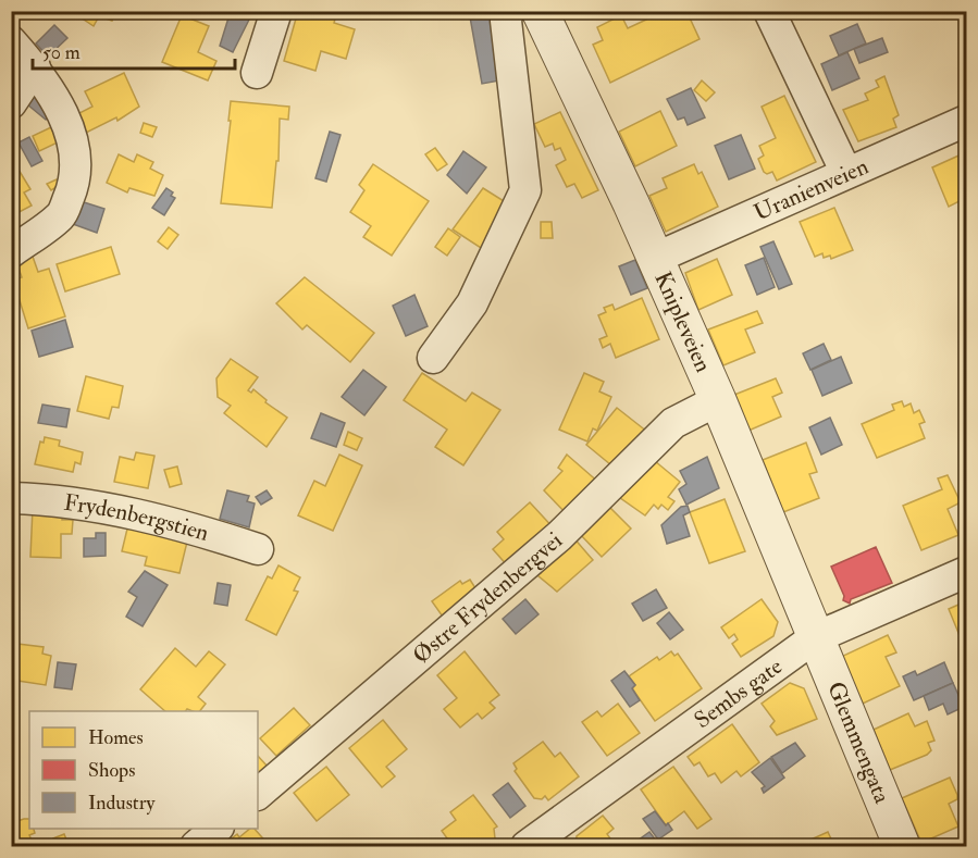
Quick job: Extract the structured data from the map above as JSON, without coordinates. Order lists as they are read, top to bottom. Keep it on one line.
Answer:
{"streets":{"street":["Uranienveien","Knipleveien","Frydenbergstien","Østre Frydenbergvei","Sembs gate","Glemmengata"]},"crossings":[["Uranienveien","Knipleveien"],["Knipleveien","Østre Frydenbergvei"],["Knipleveien","Sembs gate"],["Knipleveien","Glemmengata"],["Sembs gate","Glemmengata"]],"legend":["Homes","Shops","Industry"],"scale_bar":"50 m"}
